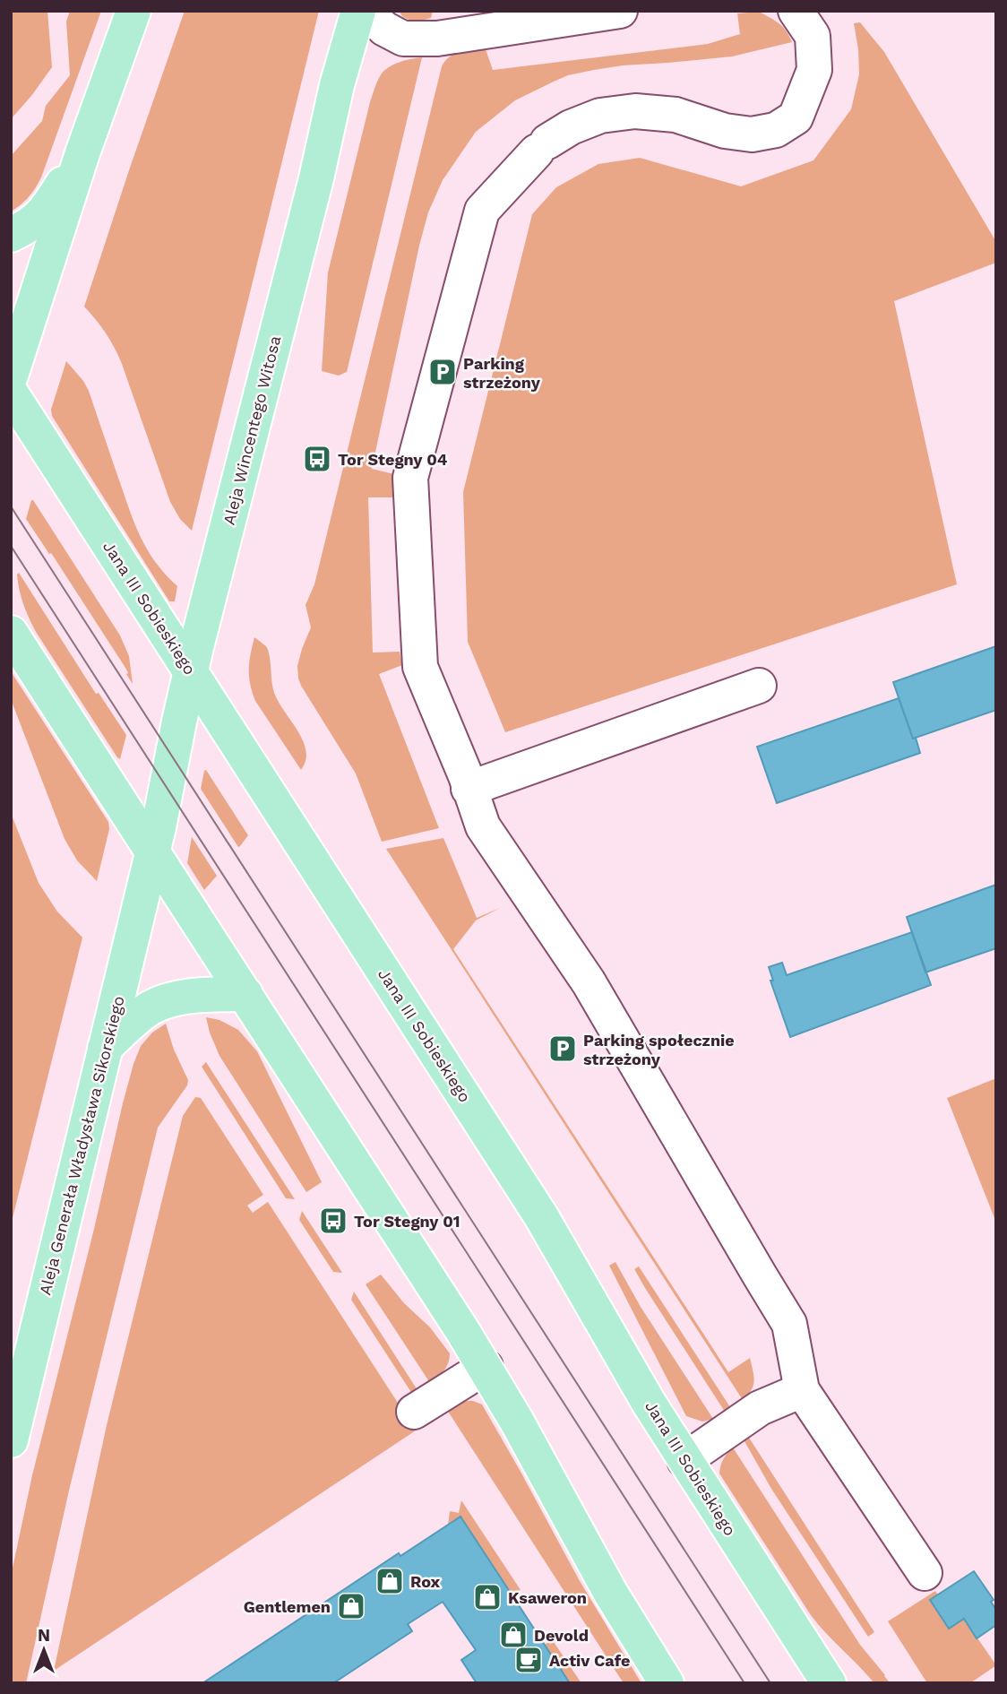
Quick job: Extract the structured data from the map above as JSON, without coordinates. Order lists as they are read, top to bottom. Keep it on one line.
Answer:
{"streets":{"main road":["Aleja Wincentego Witosa","Jana III Sobieskiego","Aleja Generała Władysława Sikorskiego"]},"crossings":[["Aleja Wincentego Witosa","Jana III Sobieskiego"],["Aleja Wincentego Witosa","Aleja Generała Władysława Sikorskiego"]],"places":{"parking":["Parking strzeżony","Parking społecznie strzeżony"],"bus stop":["Tor Stegny 04","Tor Stegny 01"],"shop":["Rox","Ksaweron","Gentlemen","Devold"],"cafe":["Activ Cafe"]},"north":"top"}
